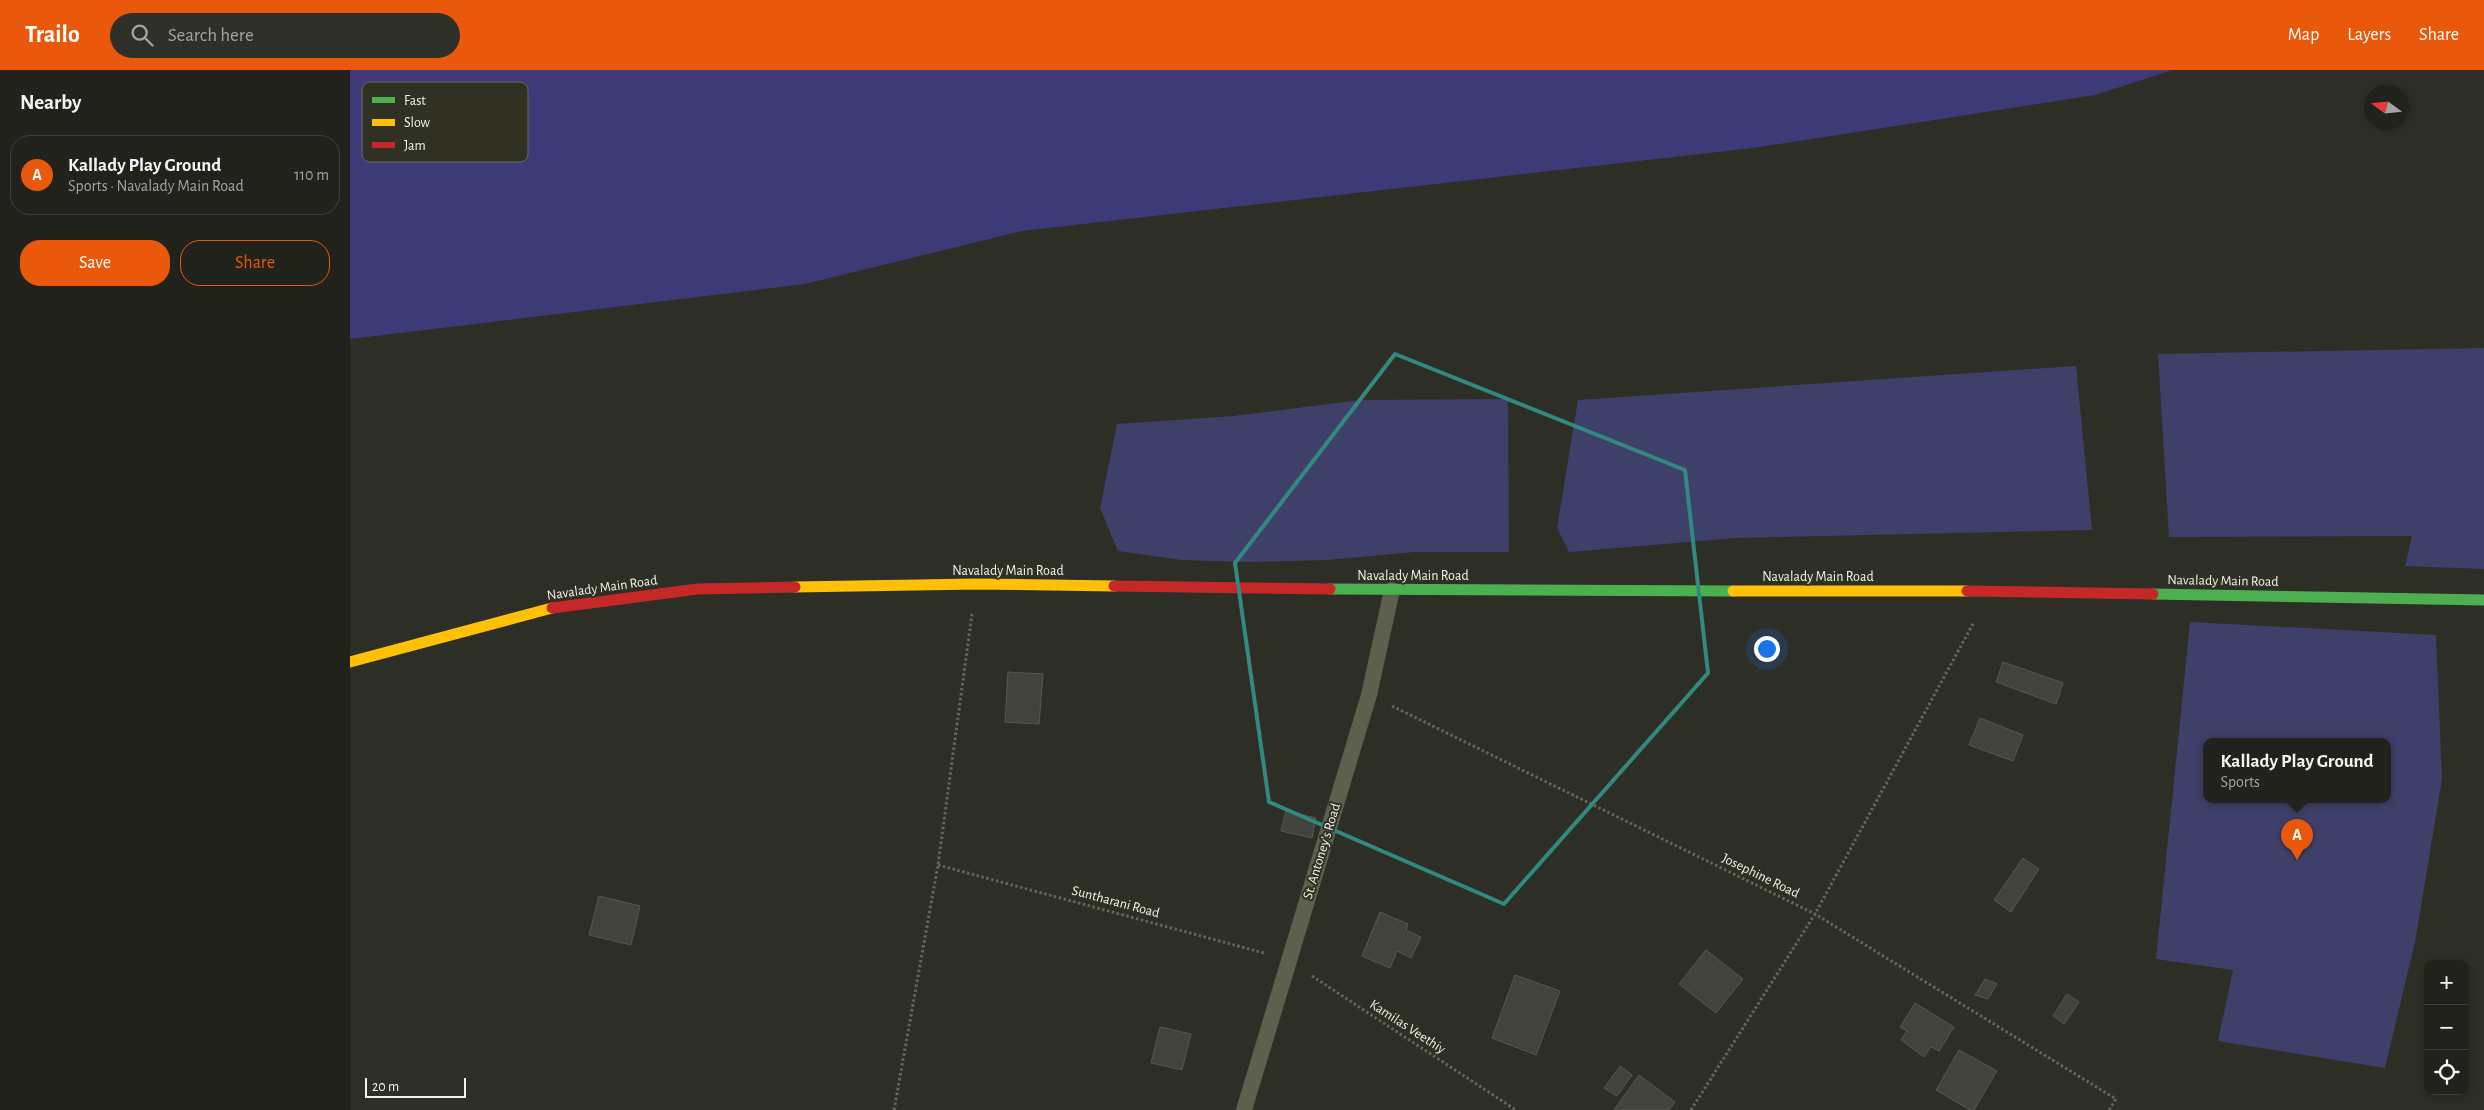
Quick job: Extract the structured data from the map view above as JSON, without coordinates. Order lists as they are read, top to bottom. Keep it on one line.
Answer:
{"streets":{"street":["Navalady Main Road"],"lane":["St. Antoney's Road"],"path":["Josephine Road","Suntharani Road","Kamilas Veethiy"]},"crossings":[["Navalady Main Road","St. Antoney's Road"],["St. Antoney's Road","Josephine Road"],["St. Antoney's Road","Suntharani Road"],["St. Antoney's Road","Kamilas Veethiy"],["Suntharani Road","Kamilas Veethiy"]],"legend":["Fast","Slow","Jam"],"scale_bar":"20 m","north":"left","page":{"header":"Trailo","search":"Search here","nav":["Map","Layers","Share"],"heading":"Nearby","list":[{"mark":"A","name":"Kallady Play Ground","note":"Sports · Navalady Main Road","value":"110 m"}],"buttons":["Save","Share"],"popup":["Kallady Play Ground","Sports"],"pins":"A","map_buttons":["+","−"],"scale":"20 m"}}
